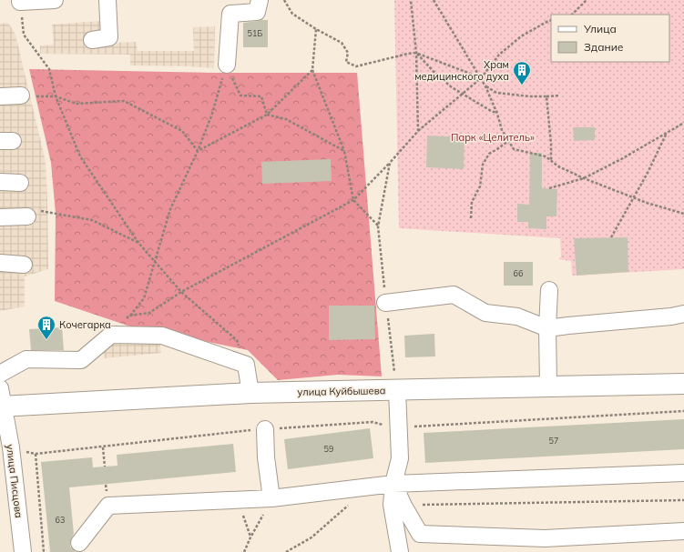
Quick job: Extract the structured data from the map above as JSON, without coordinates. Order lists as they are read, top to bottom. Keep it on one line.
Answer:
{"streets":{"main road":["улица Куйбышева"],"street":["улица Писцова"]},"crossings":[["улица Куйбышева","улица Писцова"]],"parks":["Парк «Целитель»"],"places":{"building":["Храм медицинского духа","Кочегарка"]},"house_numbers":["51Б","66","57","59","63"],"legend":["Улица","Здание"]}
